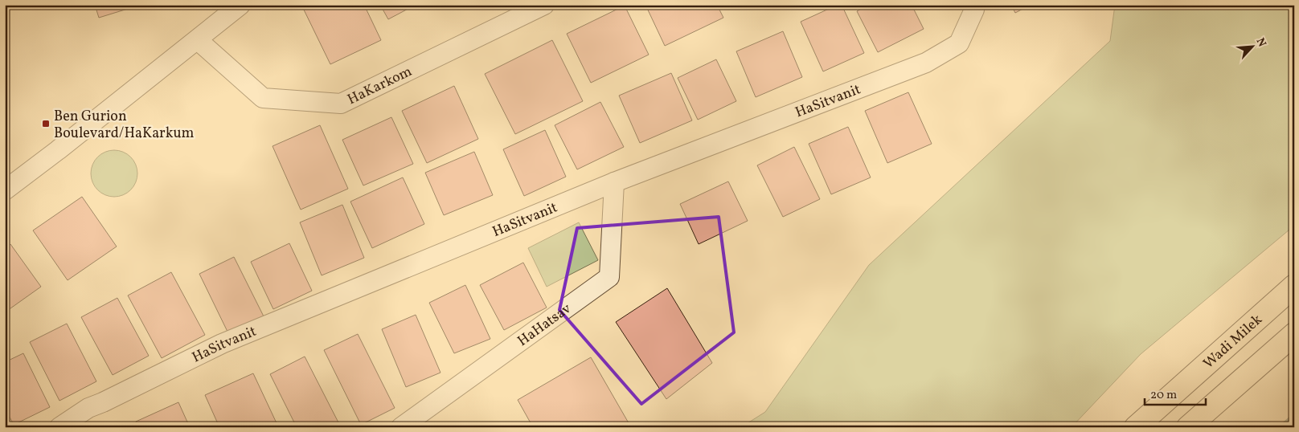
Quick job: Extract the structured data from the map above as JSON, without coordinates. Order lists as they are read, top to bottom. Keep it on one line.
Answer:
{"streets":{"highway":["Wadi Milek"],"street":["HaKarkom","HaSitvanit","HaHatsav"]},"crossings":[["HaSitvanit","HaHatsav"]],"places":{"transit":["Ben Gurion Boulevard/HaKarkum"]},"scale_bar":"20 m","north":"top right"}
